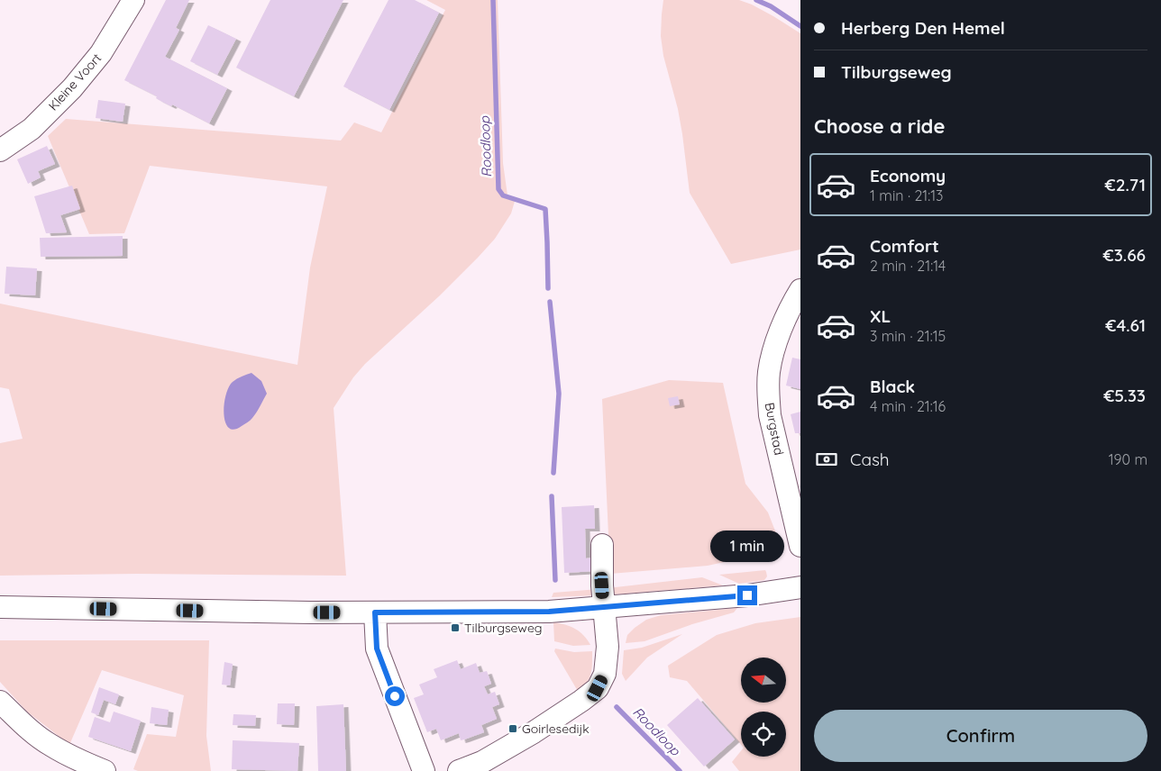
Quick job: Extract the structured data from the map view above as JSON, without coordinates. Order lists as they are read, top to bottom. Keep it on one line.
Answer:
{"streets":{"street":["Kleine Voort","Burgstad"]},"water":["Roodloop"],"places":{"transit":["Tilburgseweg","Goirlesedijk"]},"north":"left","page":{"banner":["Herberg Den Hemel","Tilburgseweg"],"heading":"Choose a ride","list":[{"name":"Economy","note":"1 min · 21:13","value":"€2.71"},{"name":"Comfort","note":"2 min · 21:14","value":"€3.66"},{"name":"XL","note":"3 min · 21:15","value":"€4.61"},{"name":"Black","note":"4 min · 21:16","value":"€5.33"}],"pay":["Cash","190 m"],"bubble":"1 min","buttons":"Confirm"}}
